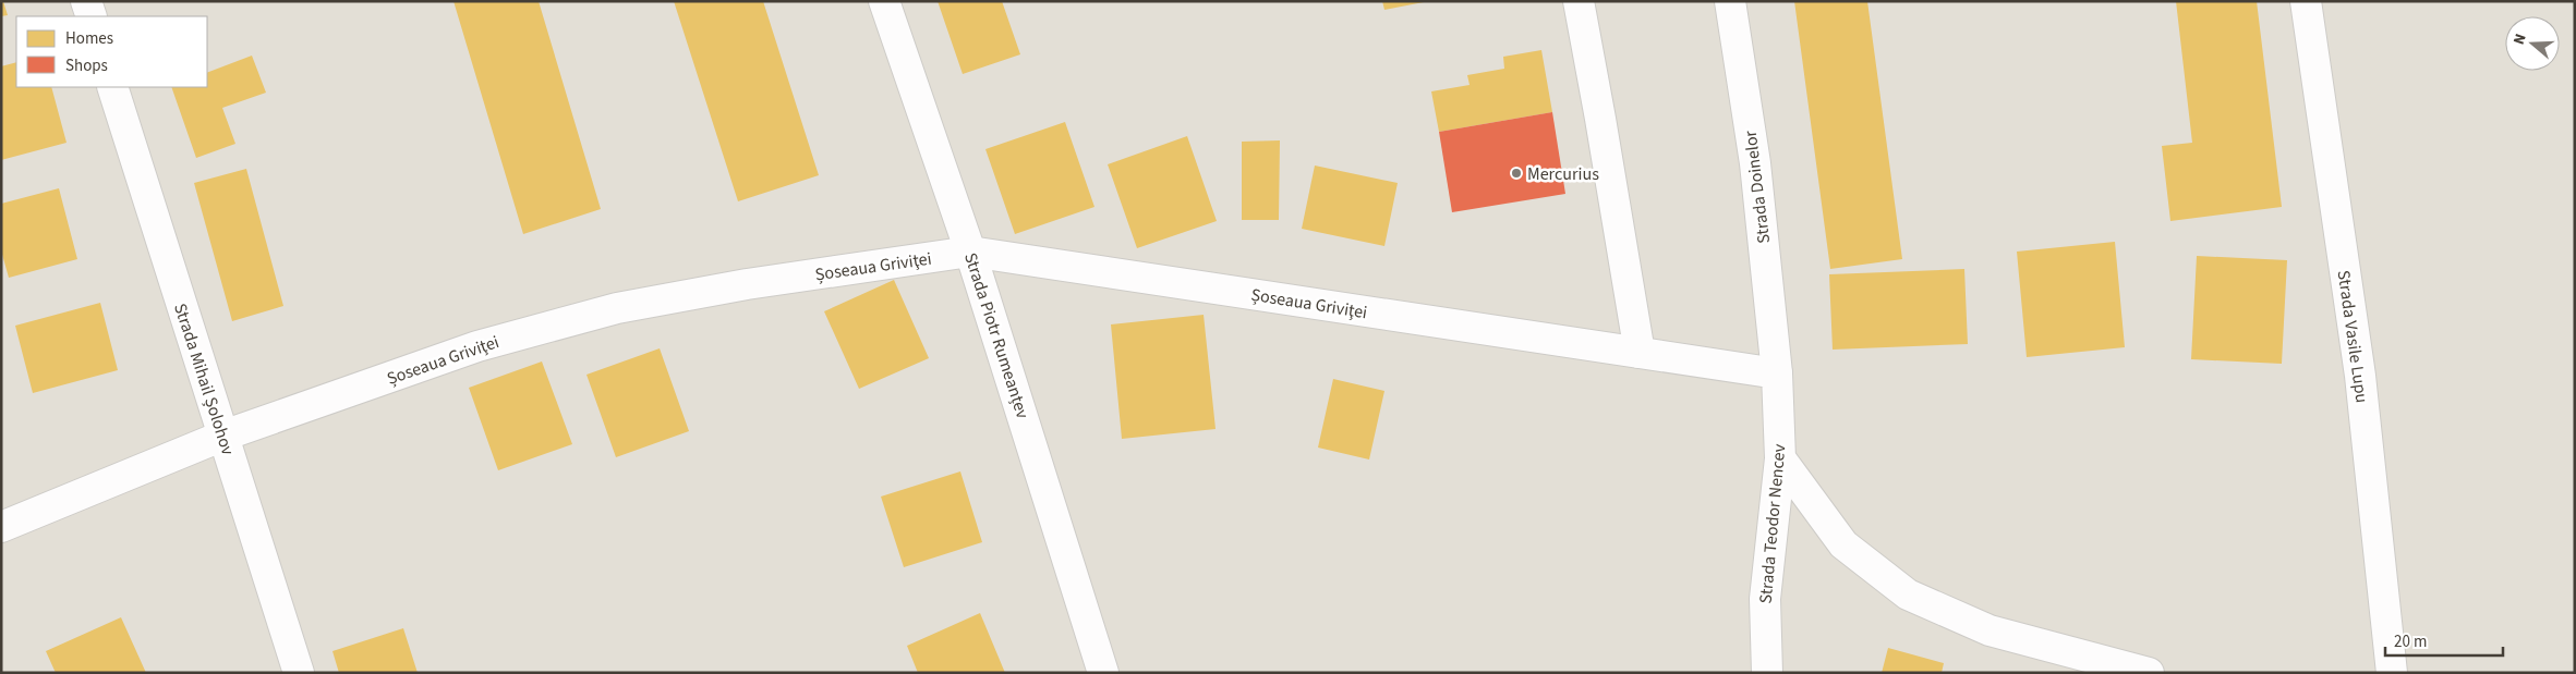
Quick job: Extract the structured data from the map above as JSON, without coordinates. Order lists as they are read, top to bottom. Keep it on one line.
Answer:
{"streets":{"street":["Strada Doinelor","Șoseaua Griviţei","Strada Piotr Rumeanțev","Strada Vasile Lupu","Strada Mihail Șolohov","Strada Teodor Nencev"]},"crossings":[["Strada Doinelor","Șoseaua Griviţei"],["Strada Doinelor","Strada Teodor Nencev"],["Șoseaua Griviţei","Strada Piotr Rumeanțev"],["Șoseaua Griviţei","Strada Mihail Șolohov"],["Șoseaua Griviţei","Strada Teodor Nencev"]],"places":["Mercurius"],"legend":["Homes","Shops"],"scale_bar":"20 m","north":"left"}
